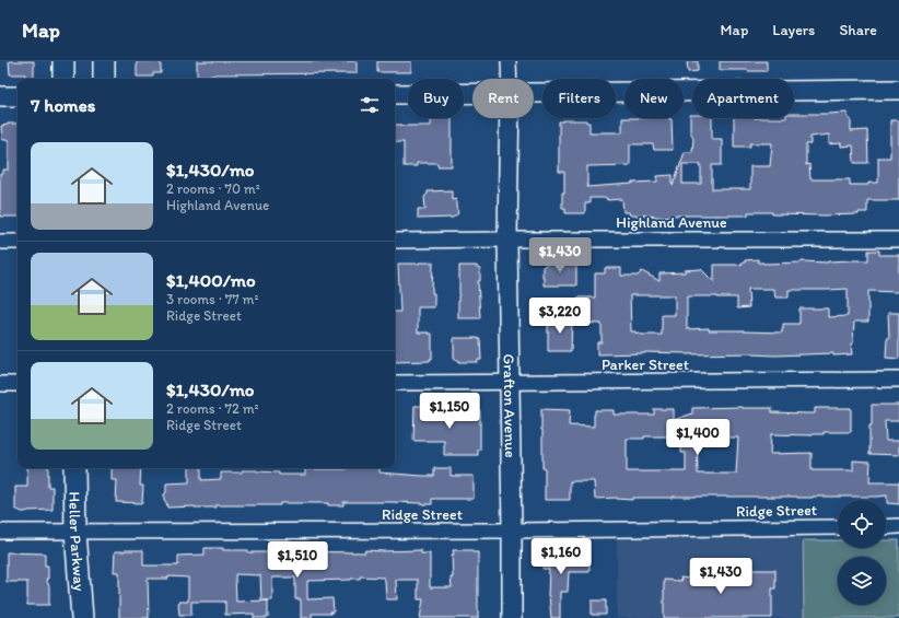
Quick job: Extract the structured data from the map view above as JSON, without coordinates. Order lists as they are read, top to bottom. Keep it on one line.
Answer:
{"streets":{"main road":["Heller Parkway"],"street":["Highland Avenue","Parker Street","Grafton Avenue","Ridge Street"]},"crossings":[["Highland Avenue","Grafton Avenue"],["Parker Street","Grafton Avenue"],["Grafton Avenue","Ridge Street"],["Ridge Street","Heller Parkway"]],"page":{"header":"Map","nav":["Map","Layers","Share"],"chip":["Buy","Rent","Filters","New","Apartment"],"heading":"7 homes","list":[{"name":"$1,430/mo","note":"2 rooms · 70 m² · Highland Avenue"},{"name":"$1,400/mo","note":"3 rooms · 77 m² · Ridge Street"},{"name":"$1,430/mo","note":"2 rooms · 72 m² · Ridge Street"}],"price":["$1,430","$3,220","$1,150","$1,400","$1,160","$1,510","$1,430"]}}
